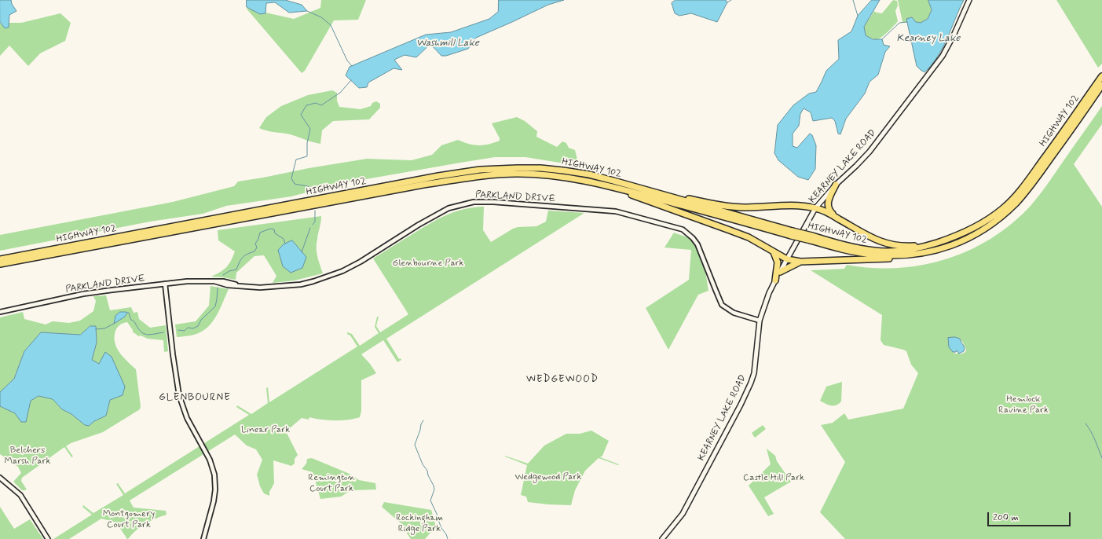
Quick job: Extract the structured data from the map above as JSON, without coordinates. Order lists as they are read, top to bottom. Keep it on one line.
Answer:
{"streets":{"highway":["HIGHWAY 102"],"main road":["KEARNEY LAKE ROAD"],"street":["PARKLAND DRIVE"]},"crossings":[["KEARNEY LAKE ROAD","PARKLAND DRIVE"]],"districts":["WEDGEWOOD","GLENBOURNE"],"water":["Kearney Lake","Washmill Lake"],"parks":["Glenbourne Park","Hemlock Ravine Park","Linear Park","Belchers Marsh Park","Wedgewood Park","Remington Court Park","Castle Hill Park","Montgomery Court Park","Rockingham Ridge Park"],"scale_bar":"200 m"}
